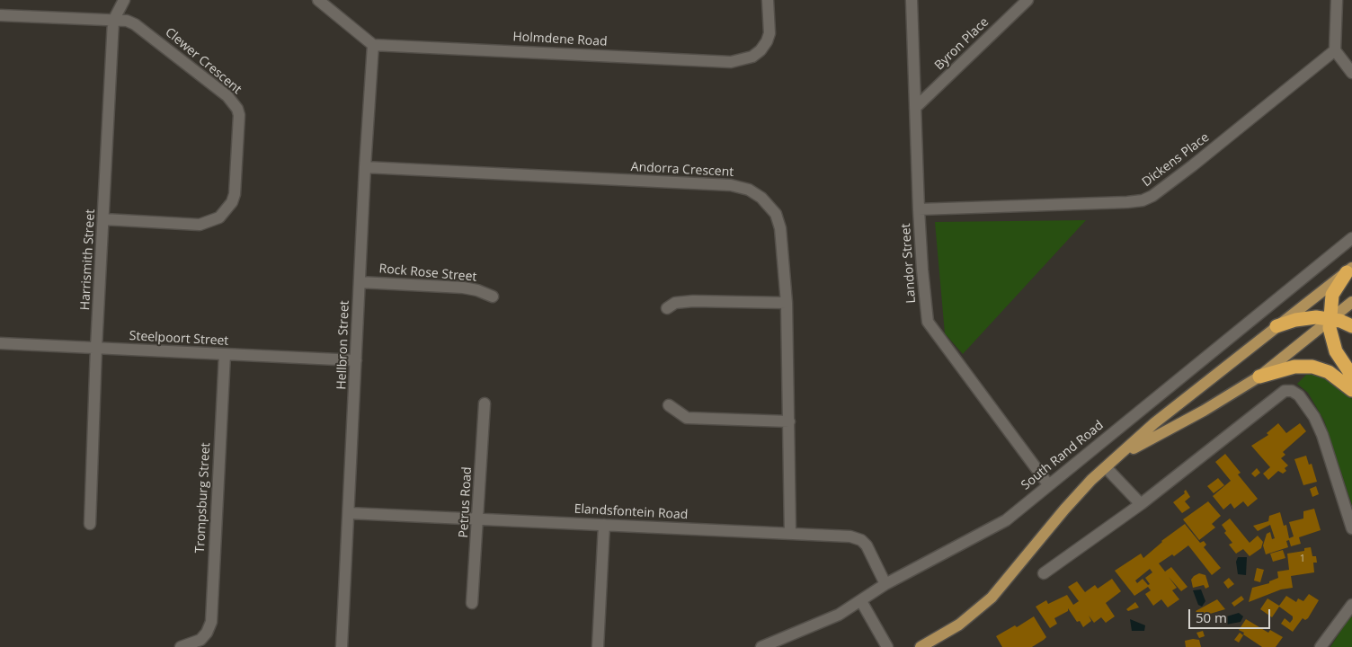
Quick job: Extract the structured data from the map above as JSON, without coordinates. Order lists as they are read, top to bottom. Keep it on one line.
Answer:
{"streets":{"street":["Holmdene Road","Byron Place","Clewer Crescent","Dickens Place","Andorra Crescent","Harrismith Street","Landor Street","Rock Rose Street","Steelpoort Street","Hellbron Street","South Rand Road","Trompsburg Street","Petrus Road","Elandsfontein Road"]},"crossings":[["Holmdene Road","Hellbron Street"],["Byron Place","Landor Street"],["Clewer Crescent","Harrismith Street"],["Dickens Place","Landor Street"],["Andorra Crescent","Hellbron Street"],["Andorra Crescent","Elandsfontein Road"],["Harrismith Street","Steelpoort Street"],["Landor Street","South Rand Road"],["Rock Rose Street","Hellbron Street"],["Steelpoort Street","Hellbron Street"],["Steelpoort Street","Trompsburg Street"],["Hellbron Street","Elandsfontein Road"],["South Rand Road","Elandsfontein Road"],["Petrus Road","Elandsfontein Road"]],"house_numbers":["1"],"scale_bar":"50 m"}
